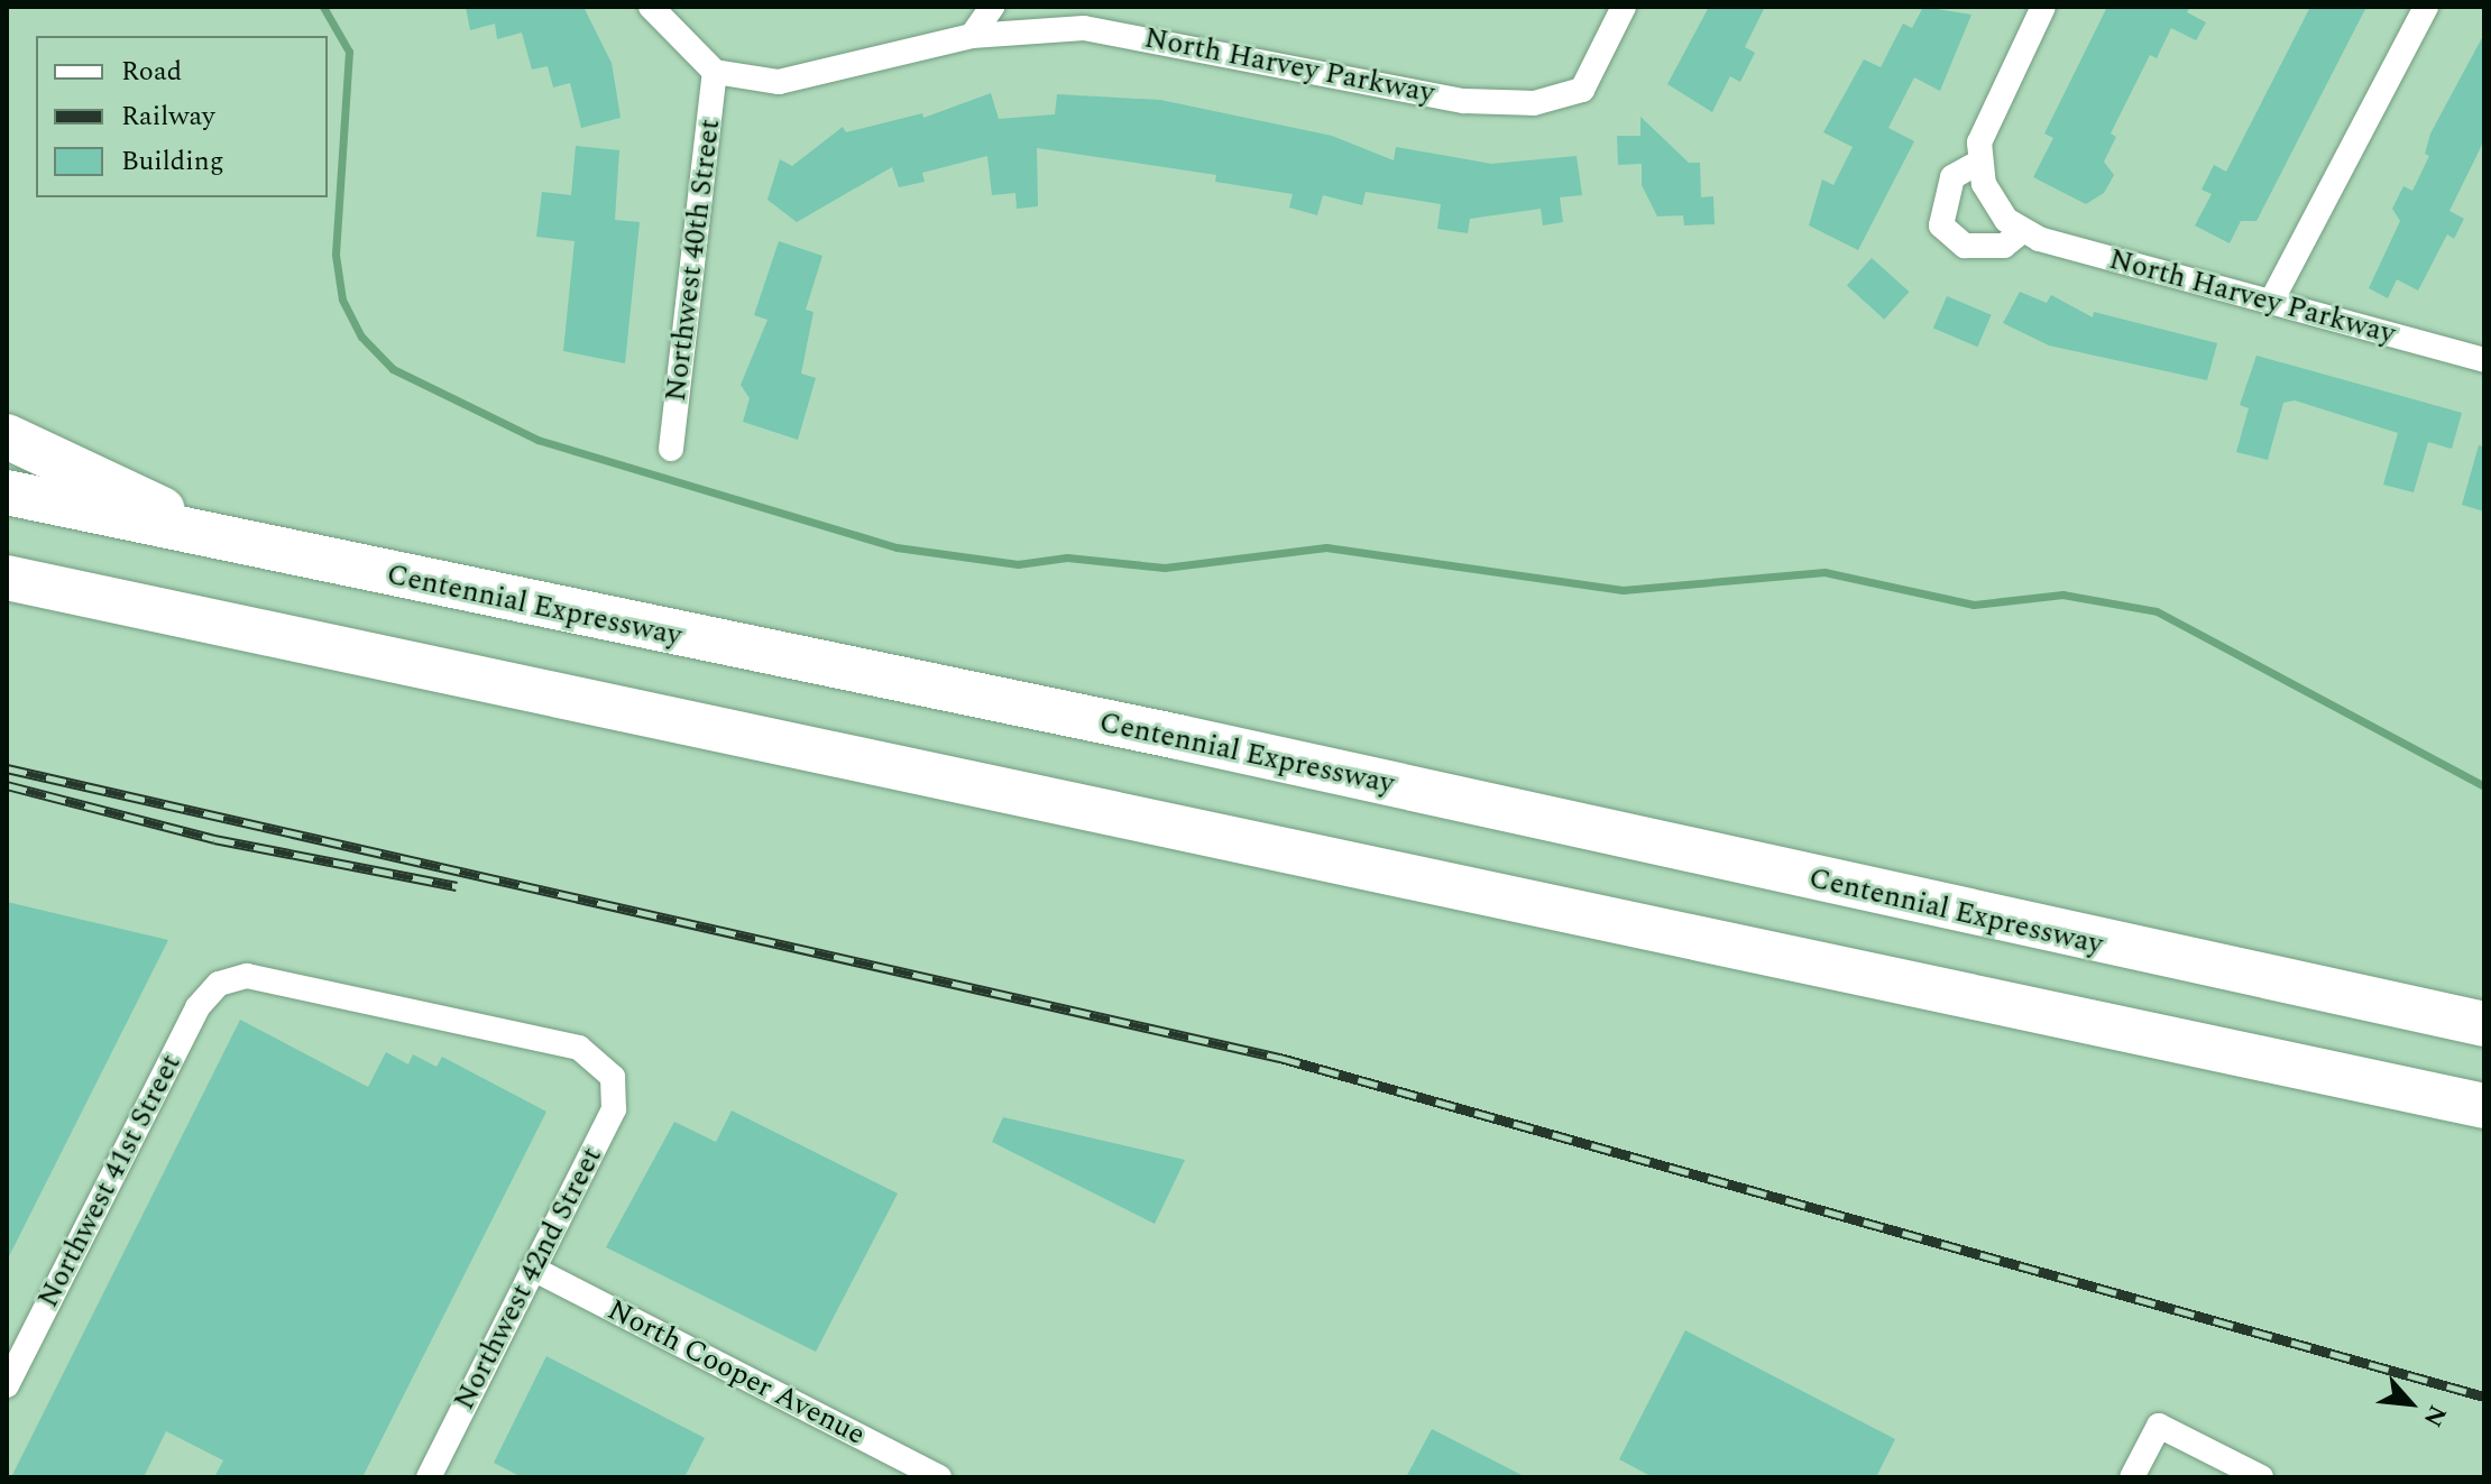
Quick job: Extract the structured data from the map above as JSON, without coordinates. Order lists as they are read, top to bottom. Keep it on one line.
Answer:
{"streets":{"highway":["Centennial Expressway"],"street":["North Harvey Parkway","Northwest 40th Street","Northwest 41st Street","Northwest 42nd Street","North Cooper Avenue"]},"crossings":[["North Harvey Parkway","Northwest 40th Street"],["Northwest 41st Street","Northwest 42nd Street"],["Northwest 42nd Street","North Cooper Avenue"]],"legend":["Road","Railway","Building"],"north":"bottom right"}
